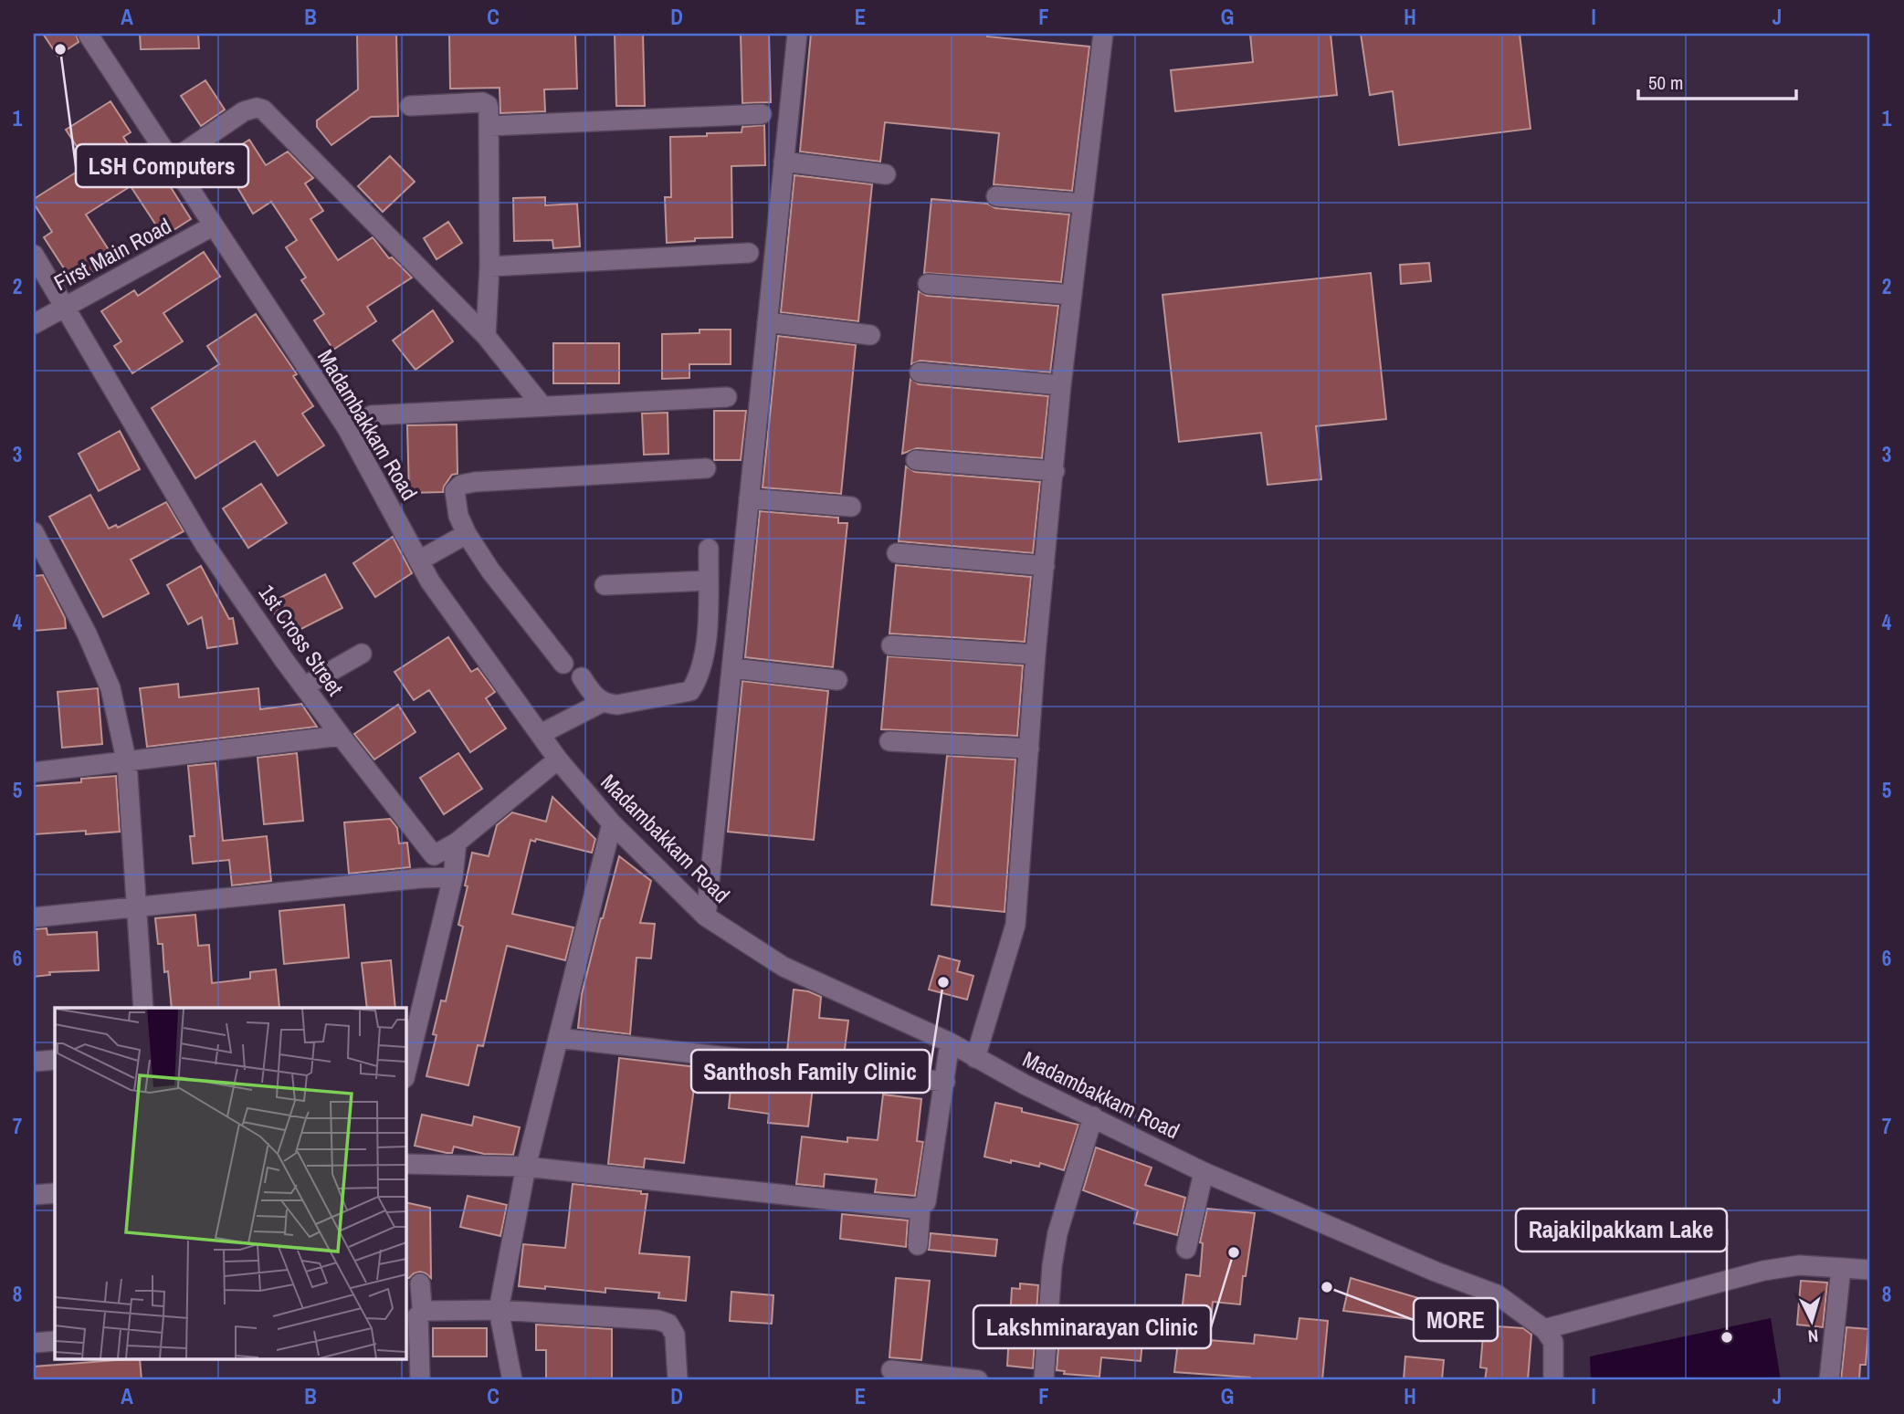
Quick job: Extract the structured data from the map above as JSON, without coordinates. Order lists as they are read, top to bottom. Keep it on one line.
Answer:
{"streets":{"street":["First Main Road","Madambakkam Road","1st Cross Street"]},"crossings":[["First Main Road","Madambakkam Road"],["First Main Road","1st Cross Street"]],"places":["LSH Computers","Santhosh Family Clinic","Lakshminarayan Clinic","MORE","Rajakilpakkam Lake"],"scale_bar":"50 m","north":"bottom","grid":{"columns":["A","B","C","D","E","F","G","H","I","J"],"rows":["1","2","3","4","5","6","7","8"]}}
